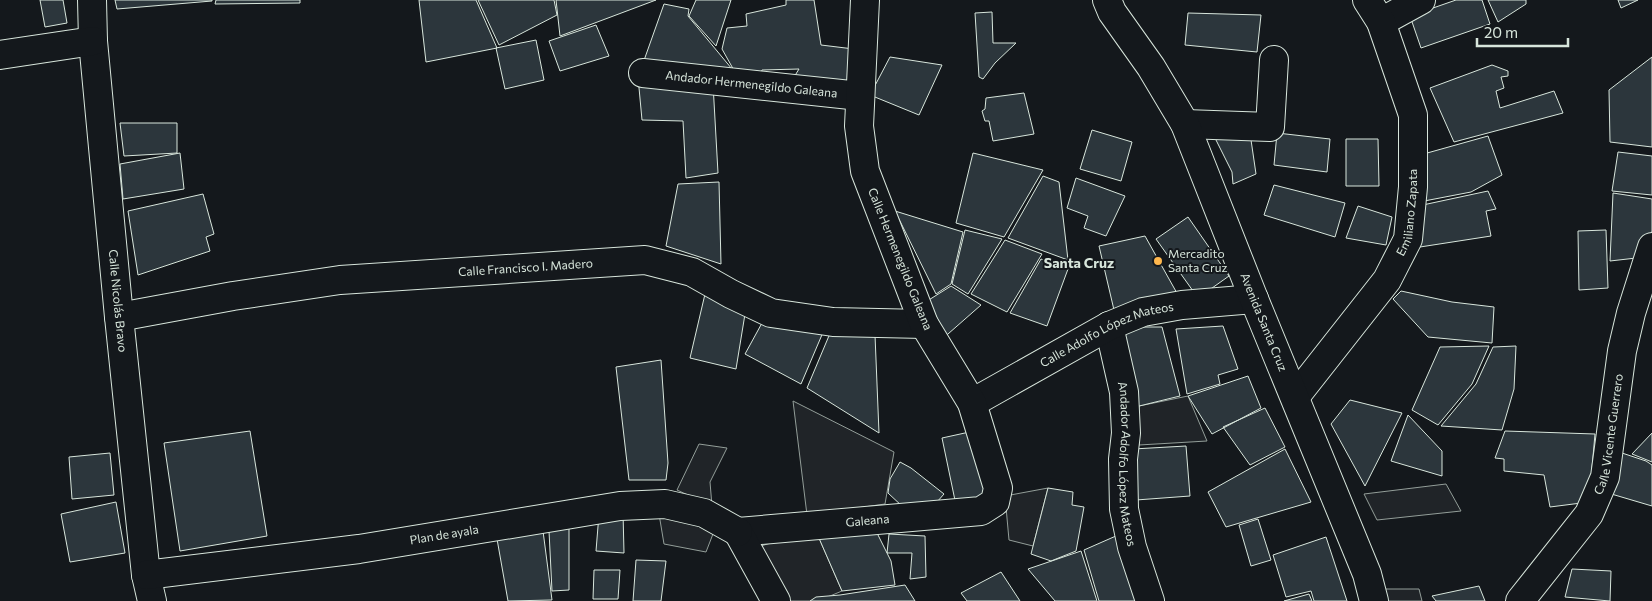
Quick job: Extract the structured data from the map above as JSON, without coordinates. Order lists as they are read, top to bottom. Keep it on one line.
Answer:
{"streets":{"street":["Andador Hermenegildo Galeana","Emiliano Zapata","Calle Hermenegildo Galeana","Calle Francisco I. Madero","Calle Nicolás Bravo","Avenida Santa Cruz","Calle Adolfo López Mateos","Calle Vicente Guerrero","Andador Adolfo López Mateos","Galeana","Plan de ayala"]},"crossings":[["Andador Hermenegildo Galeana","Calle Hermenegildo Galeana"],["Emiliano Zapata","Avenida Santa Cruz"],["Calle Hermenegildo Galeana","Calle Francisco I. Madero"],["Calle Hermenegildo Galeana","Calle Adolfo López Mateos"],["Calle Hermenegildo Galeana","Galeana"],["Calle Francisco I. Madero","Calle Nicolás Bravo"],["Calle Nicolás Bravo","Plan de ayala"],["Avenida Santa Cruz","Calle Adolfo López Mateos"],["Calle Adolfo López Mateos","Andador Adolfo López Mateos"],["Galeana","Plan de ayala"]],"districts":["Santa Cruz"],"places":["Mercadito Santa Cruz"],"scale_bar":"20 m"}
